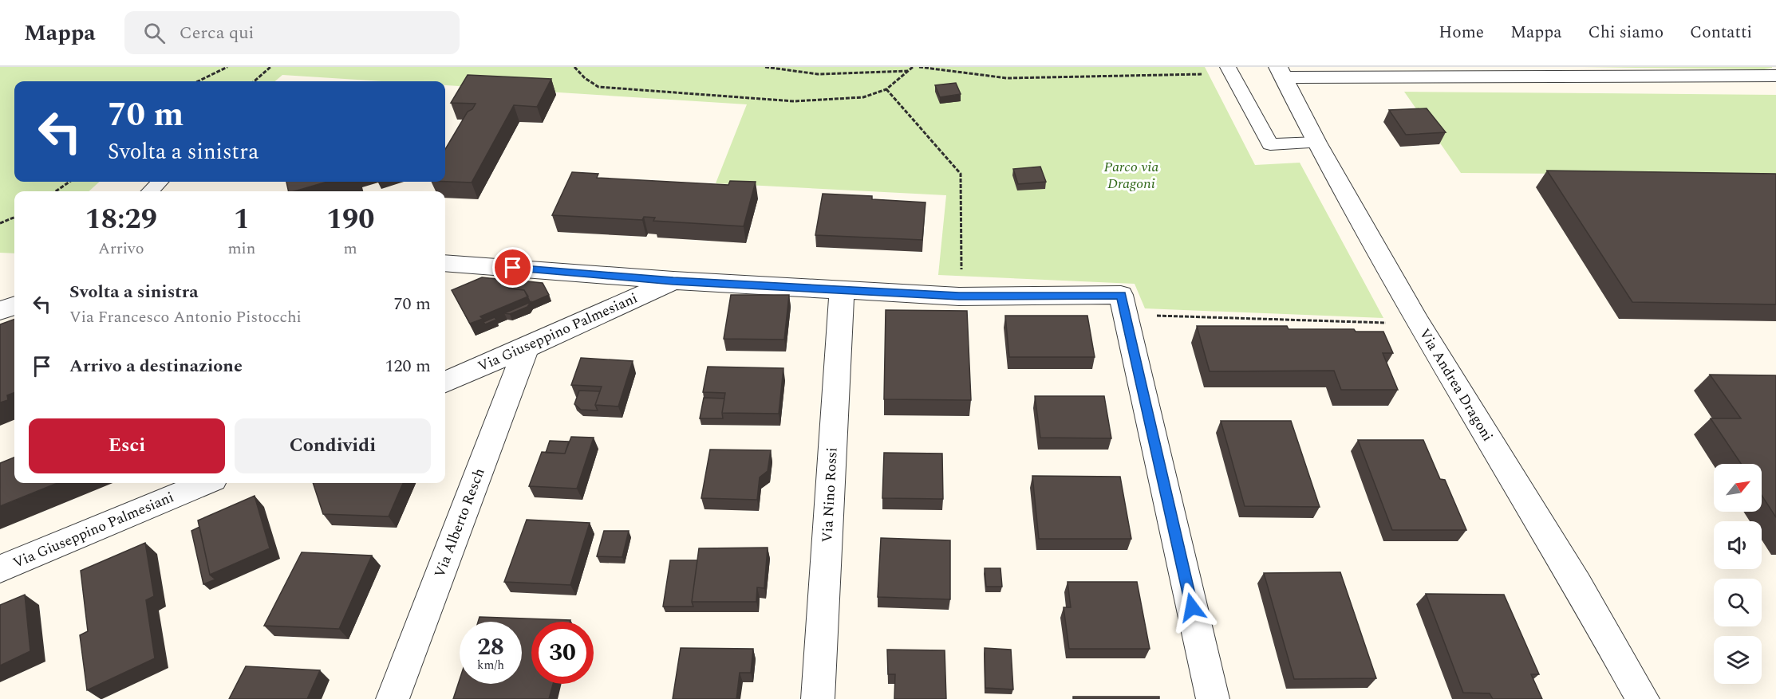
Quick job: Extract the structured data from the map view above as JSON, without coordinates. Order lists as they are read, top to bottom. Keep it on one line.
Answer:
{"streets":{"street":["Via Giuseppino Palmesiani","Via Andrea Dragoni","Via Nino Rossi","Via Alberto Resch"]},"crossings":[["Via Giuseppino Palmesiani","Via Alberto Resch"]],"parks":["Parco via Dragoni"],"north":"top right","page":{"header":"Mappa","search":"Cerca qui","nav":["Home","Mappa","Chi siamo","Contatti"],"turn":["70 m","Svolta a sinistra"],"eta":["18:29","Arrivo","1","min","190","m"],"list":[{"name":"Svolta a sinistra","note":"Via Francesco Antonio Pistocchi","value":"70 m"},{"name":"Arrivo a destinazione","value":"120 m"}],"buttons":["Esci","Condividi"],"speed":"28 km/h","limit":"30"}}
